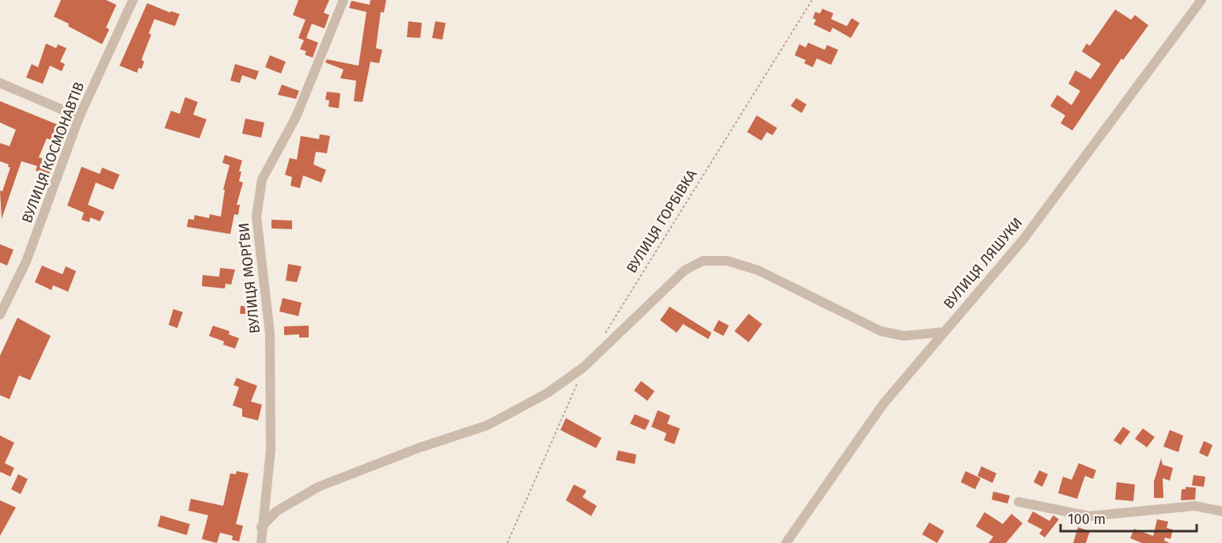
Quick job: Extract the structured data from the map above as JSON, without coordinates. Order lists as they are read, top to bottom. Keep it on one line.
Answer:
{"streets":{"street":["ВУЛИЦЯ КОСМОНАВТІВ","ВУЛИЦЯ ЛЯШУКИ","ВУЛИЦЯ МОРҐВИ"],"path":["ВУЛИЦЯ ГОРБІВКА"]},"scale_bar":"100 m"}
